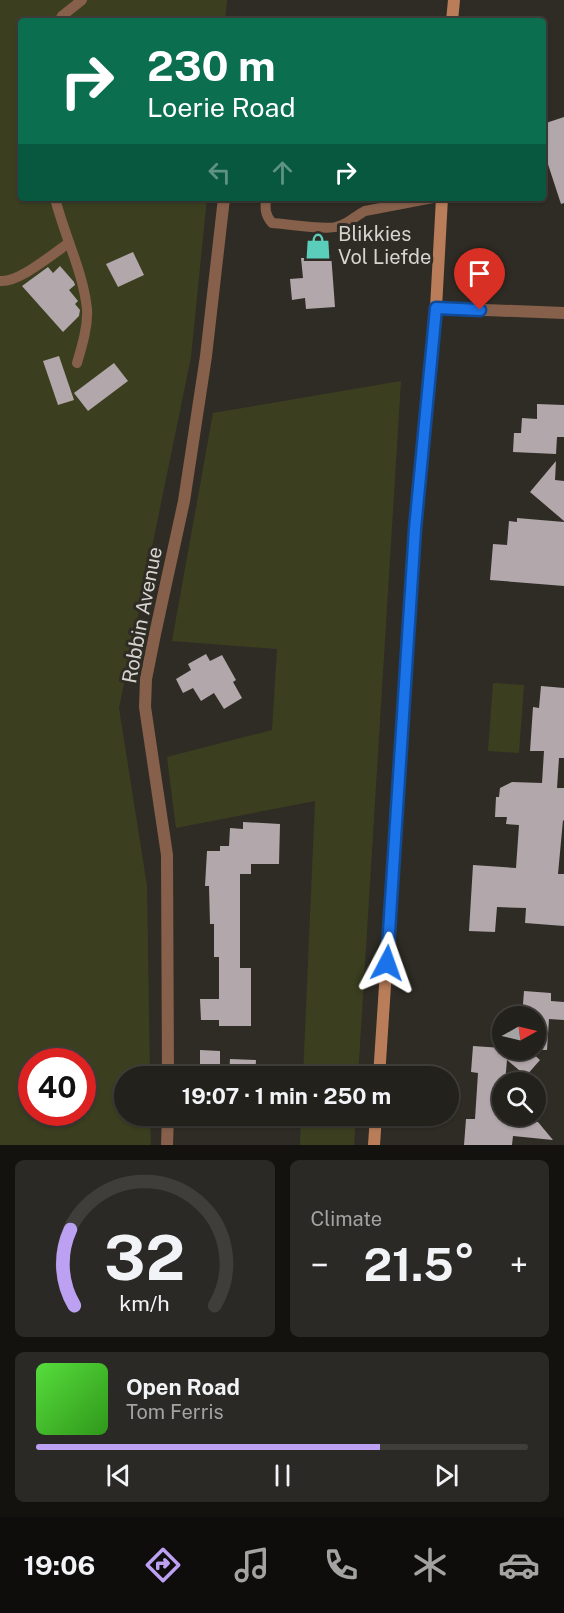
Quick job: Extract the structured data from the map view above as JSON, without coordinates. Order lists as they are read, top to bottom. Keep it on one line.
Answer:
{"streets":{"street":["Robbin Avenue"]},"places":{"shop":["Blikkies Vol Liefde"]},"north":"right","page":{"turn":["230 m","Loerie Road"],"limit":"40","trip":"19:07 · 1 min · 250 m","tile":"Climate","heat":["−","21.5°","+"],"song":["Open Road","Tom Ferris"],"tabs":"19:06","gauge":["32","km/h"]}}
